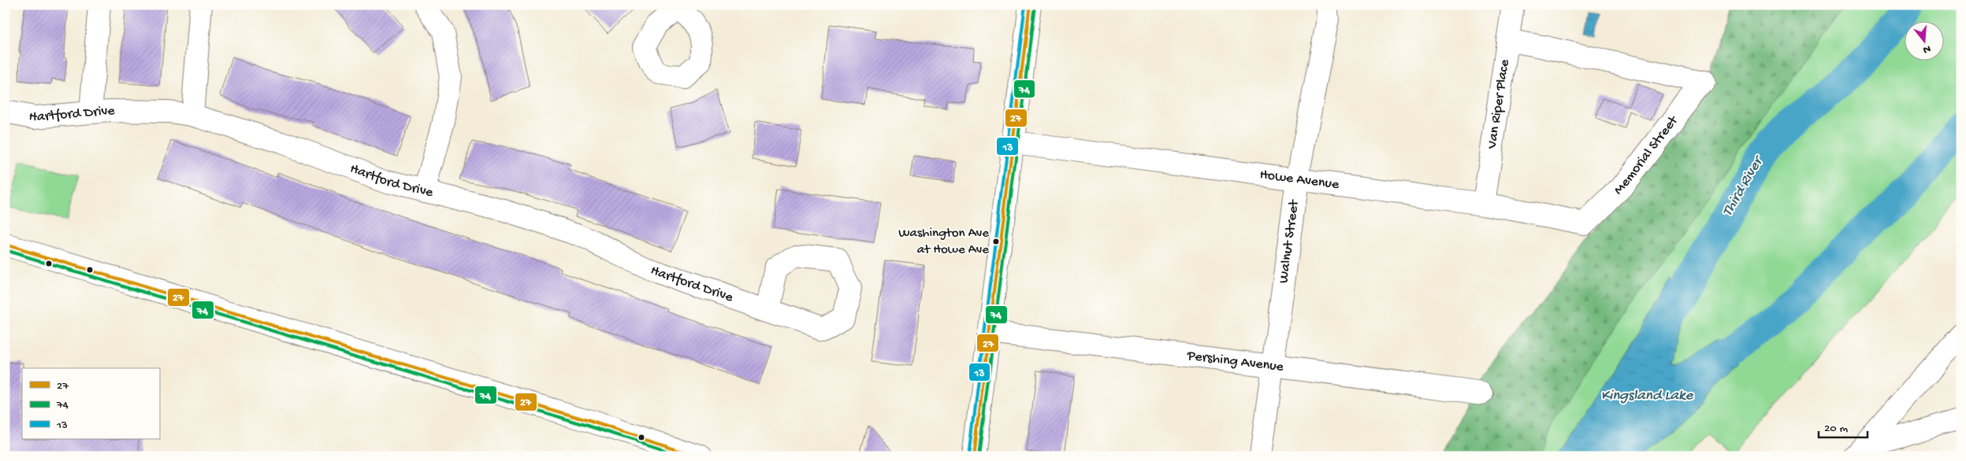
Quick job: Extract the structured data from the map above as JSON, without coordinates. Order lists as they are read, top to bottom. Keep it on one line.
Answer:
{"streets":{"street":["Van Riper Place","Hartford Drive","Memorial Street","Howe Avenue","Walnut Street","Pershing Avenue"]},"crossings":[["Van Riper Place","Memorial Street"],["Van Riper Place","Howe Avenue"],["Memorial Street","Howe Avenue"],["Howe Avenue","Walnut Street"],["Walnut Street","Pershing Avenue"]],"water":["Third River","Kingsland Lake"],"places":["Washington Ave at Howe Ave"],"lines":["transit line 27","transit line 13","transit line 74"],"legend":["27","74","13"],"scale_bar":"20 m","north":"bottom"}
